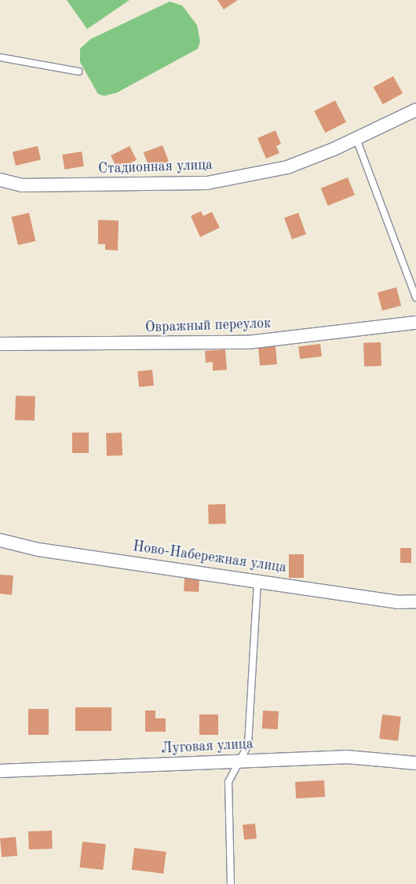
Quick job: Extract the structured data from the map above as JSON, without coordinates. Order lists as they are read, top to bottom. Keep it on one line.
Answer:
{"streets":{"street":["Стадионная улица","Овражный переулок","Ново-Набережная улица","Луговая улица"]}}
